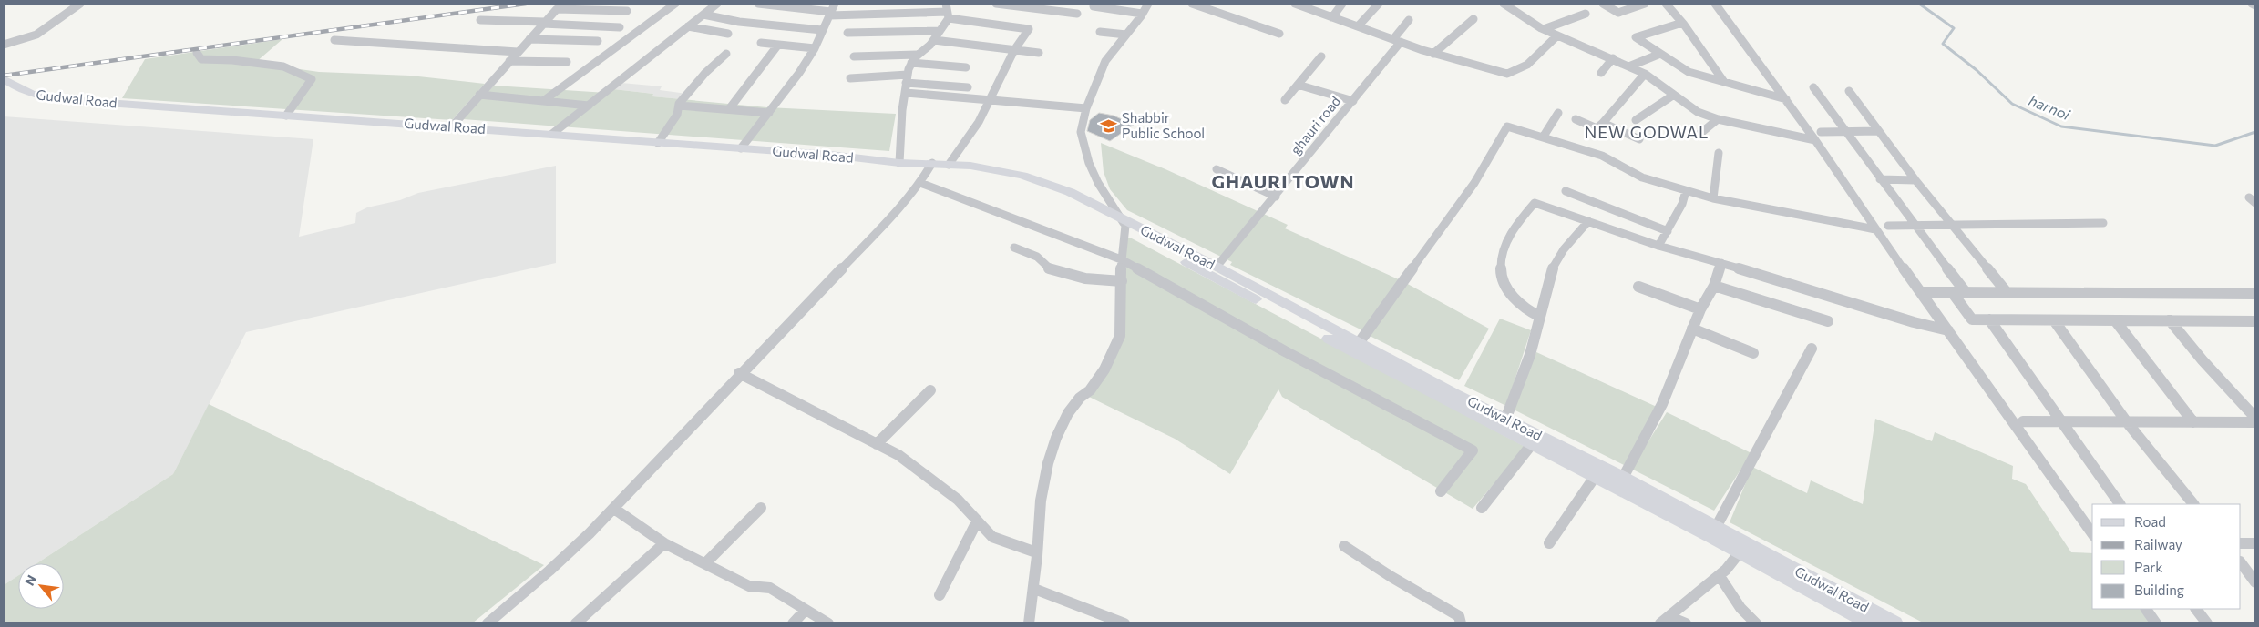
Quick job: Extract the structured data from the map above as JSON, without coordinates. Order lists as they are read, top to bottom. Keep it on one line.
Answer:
{"streets":{"main road":["Gudwal Road"],"street":["ghauri road"]},"crossings":[["Gudwal Road","ghauri road"]],"districts":["NEW GODWAL","GHAURI TOWN"],"water":["harnoi"],"places":{"school or university":["Shabbir Public School"]},"legend":["Road","Railway","Park","Building"],"north":"top left"}
